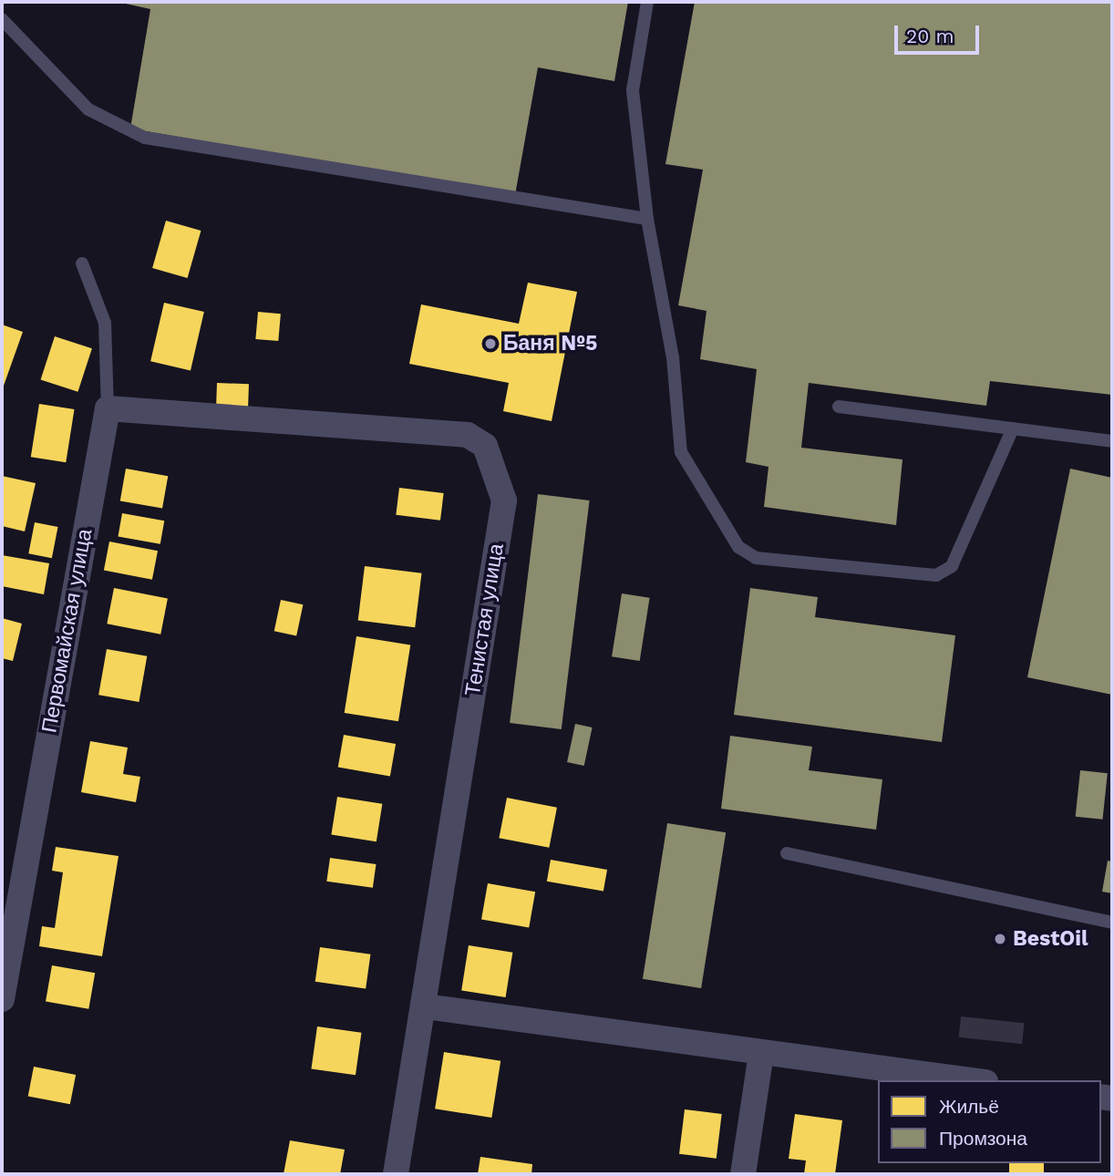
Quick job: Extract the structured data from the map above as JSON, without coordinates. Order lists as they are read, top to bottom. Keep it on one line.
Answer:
{"streets":{"street":["Тенистая улица","Первомайская улица"]},"crossings":[["Тенистая улица","Первомайская улица"]],"places":["Баня №5","BestOil"],"legend":["Жильё","Промзона"],"scale_bar":"20 m"}
